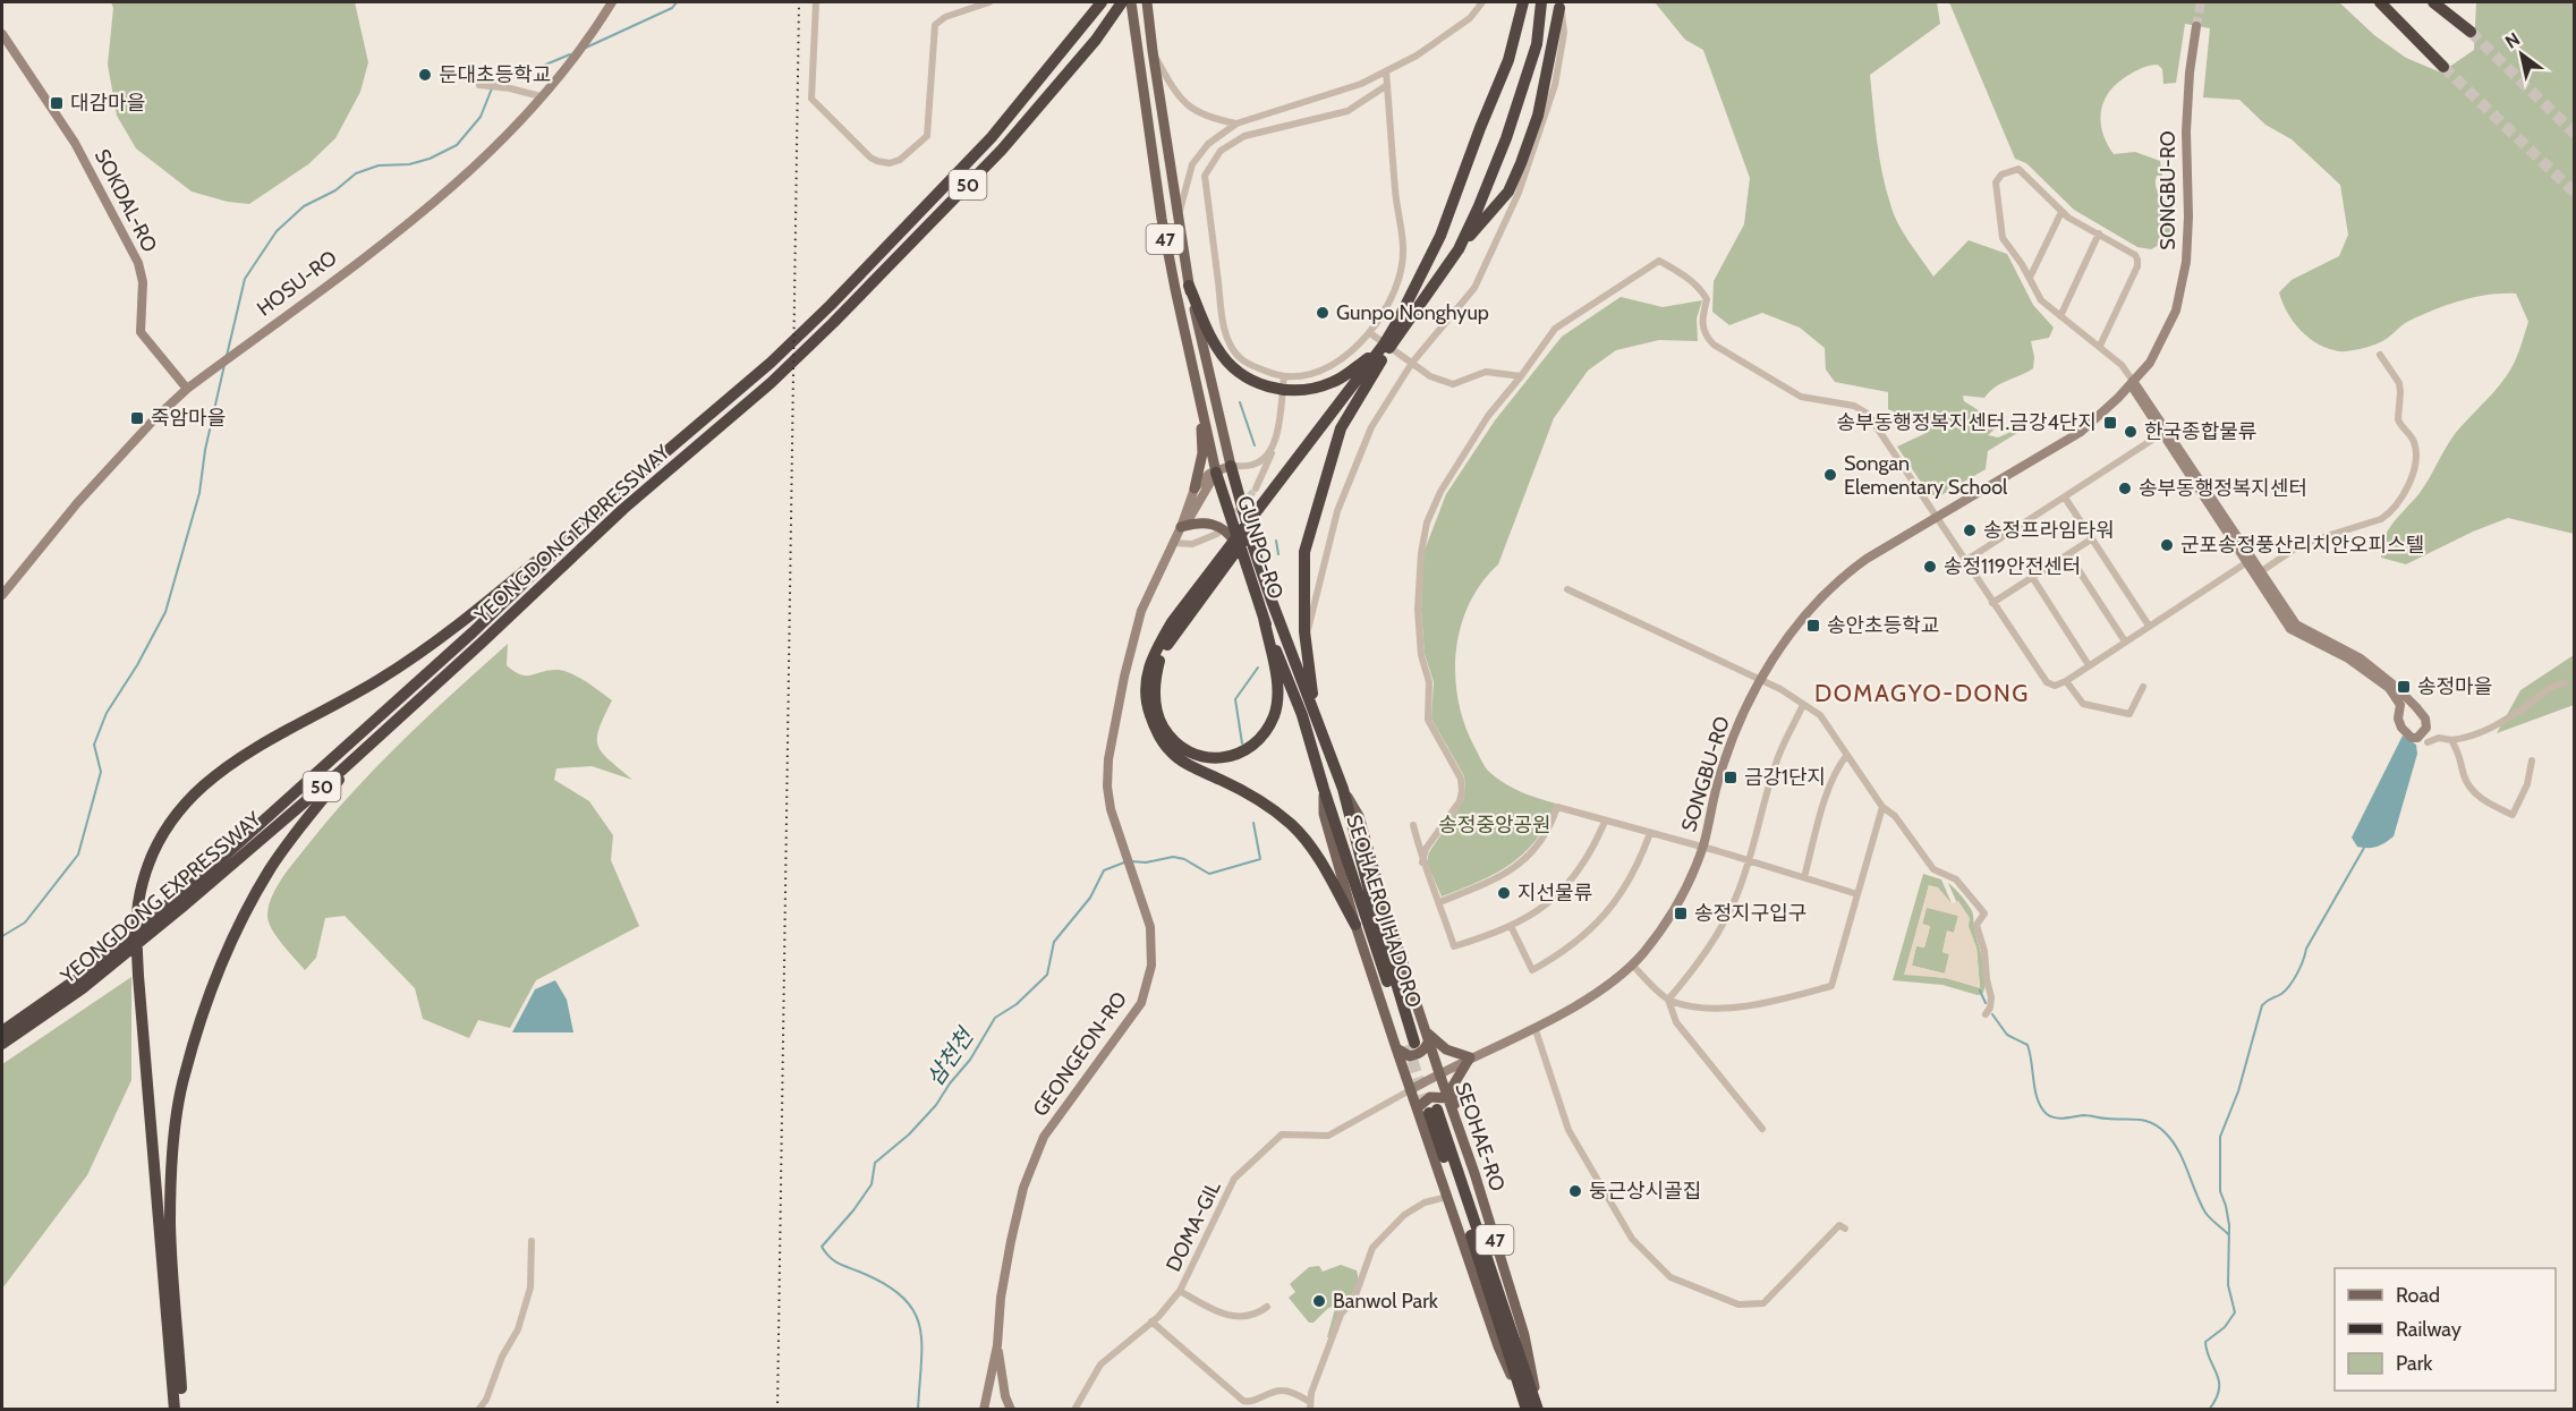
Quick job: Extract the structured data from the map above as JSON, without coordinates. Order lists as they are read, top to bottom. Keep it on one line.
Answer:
{"streets":{"highway":["50","47","YEONGDONG EXPRESSWAY","GUNPO-RO","SEOHAEROJIHADORO"],"main road":["SEOHAE-RO"],"street":["SONGBU-RO","SOKDAL-RO","HOSU-RO","GEONGEON-RO","DOMA-GIL"]},"crossings":[["SONGBU-RO","47"],["SONGBU-RO","GUNPO-RO"],["SONGBU-RO","SEOHAE-RO"],["SONGBU-RO","DOMA-GIL"],["SOKDAL-RO","HOSU-RO"],["47","GUNPO-RO"],["47","SEOHAE-RO"],["47","DOMA-GIL"],["GUNPO-RO","SEOHAEROJIHADORO"],["GUNPO-RO","GEONGEON-RO"],["GUNPO-RO","SEOHAE-RO"],["GUNPO-RO","DOMA-GIL"]],"districts":["DOMAGYO-DONG"],"water":["삼천천"],"parks":["송정중앙공원"],"places":{"other":["둔대초등학교","Gunpo Nonghyup","한국종합물류","Songan Elementary School","송부동행정복지센터","송정프라임타워","군포송정풍산리치안오피스텔","송정119안전센터","지선물류","둥근상시골집","Banwol Park"],"transit":["대감마을","죽암마을","송부동행정복지센터.금강4단지","송안초등학교","송정마을","금강1단지","송정지구입구"]},"legend":["Road","Railway","Park"],"north":"top left"}
